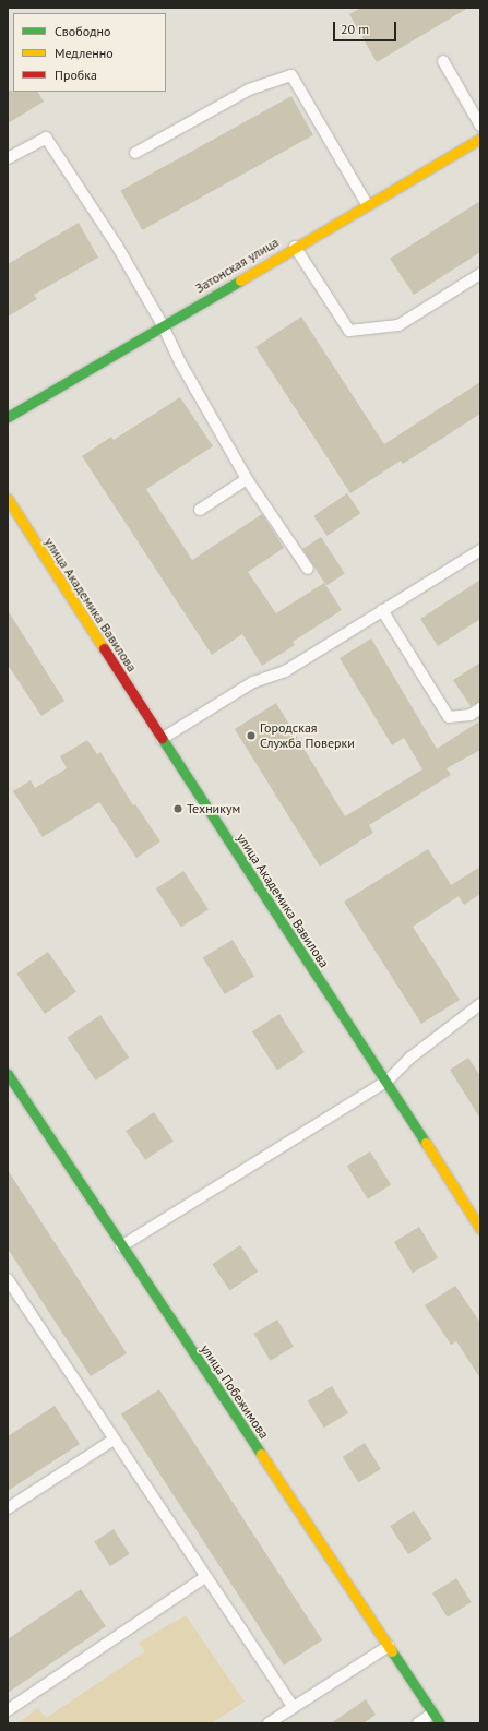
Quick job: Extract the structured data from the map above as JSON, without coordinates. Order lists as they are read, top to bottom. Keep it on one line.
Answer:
{"streets":{"street":["Затонская улица","улица Академика Вавилова","улица Побежимова"]},"places":["Городская Служба Поверки","Техникум"],"legend":["Свободно","Медленно","Пробка"],"scale_bar":"20 m"}
